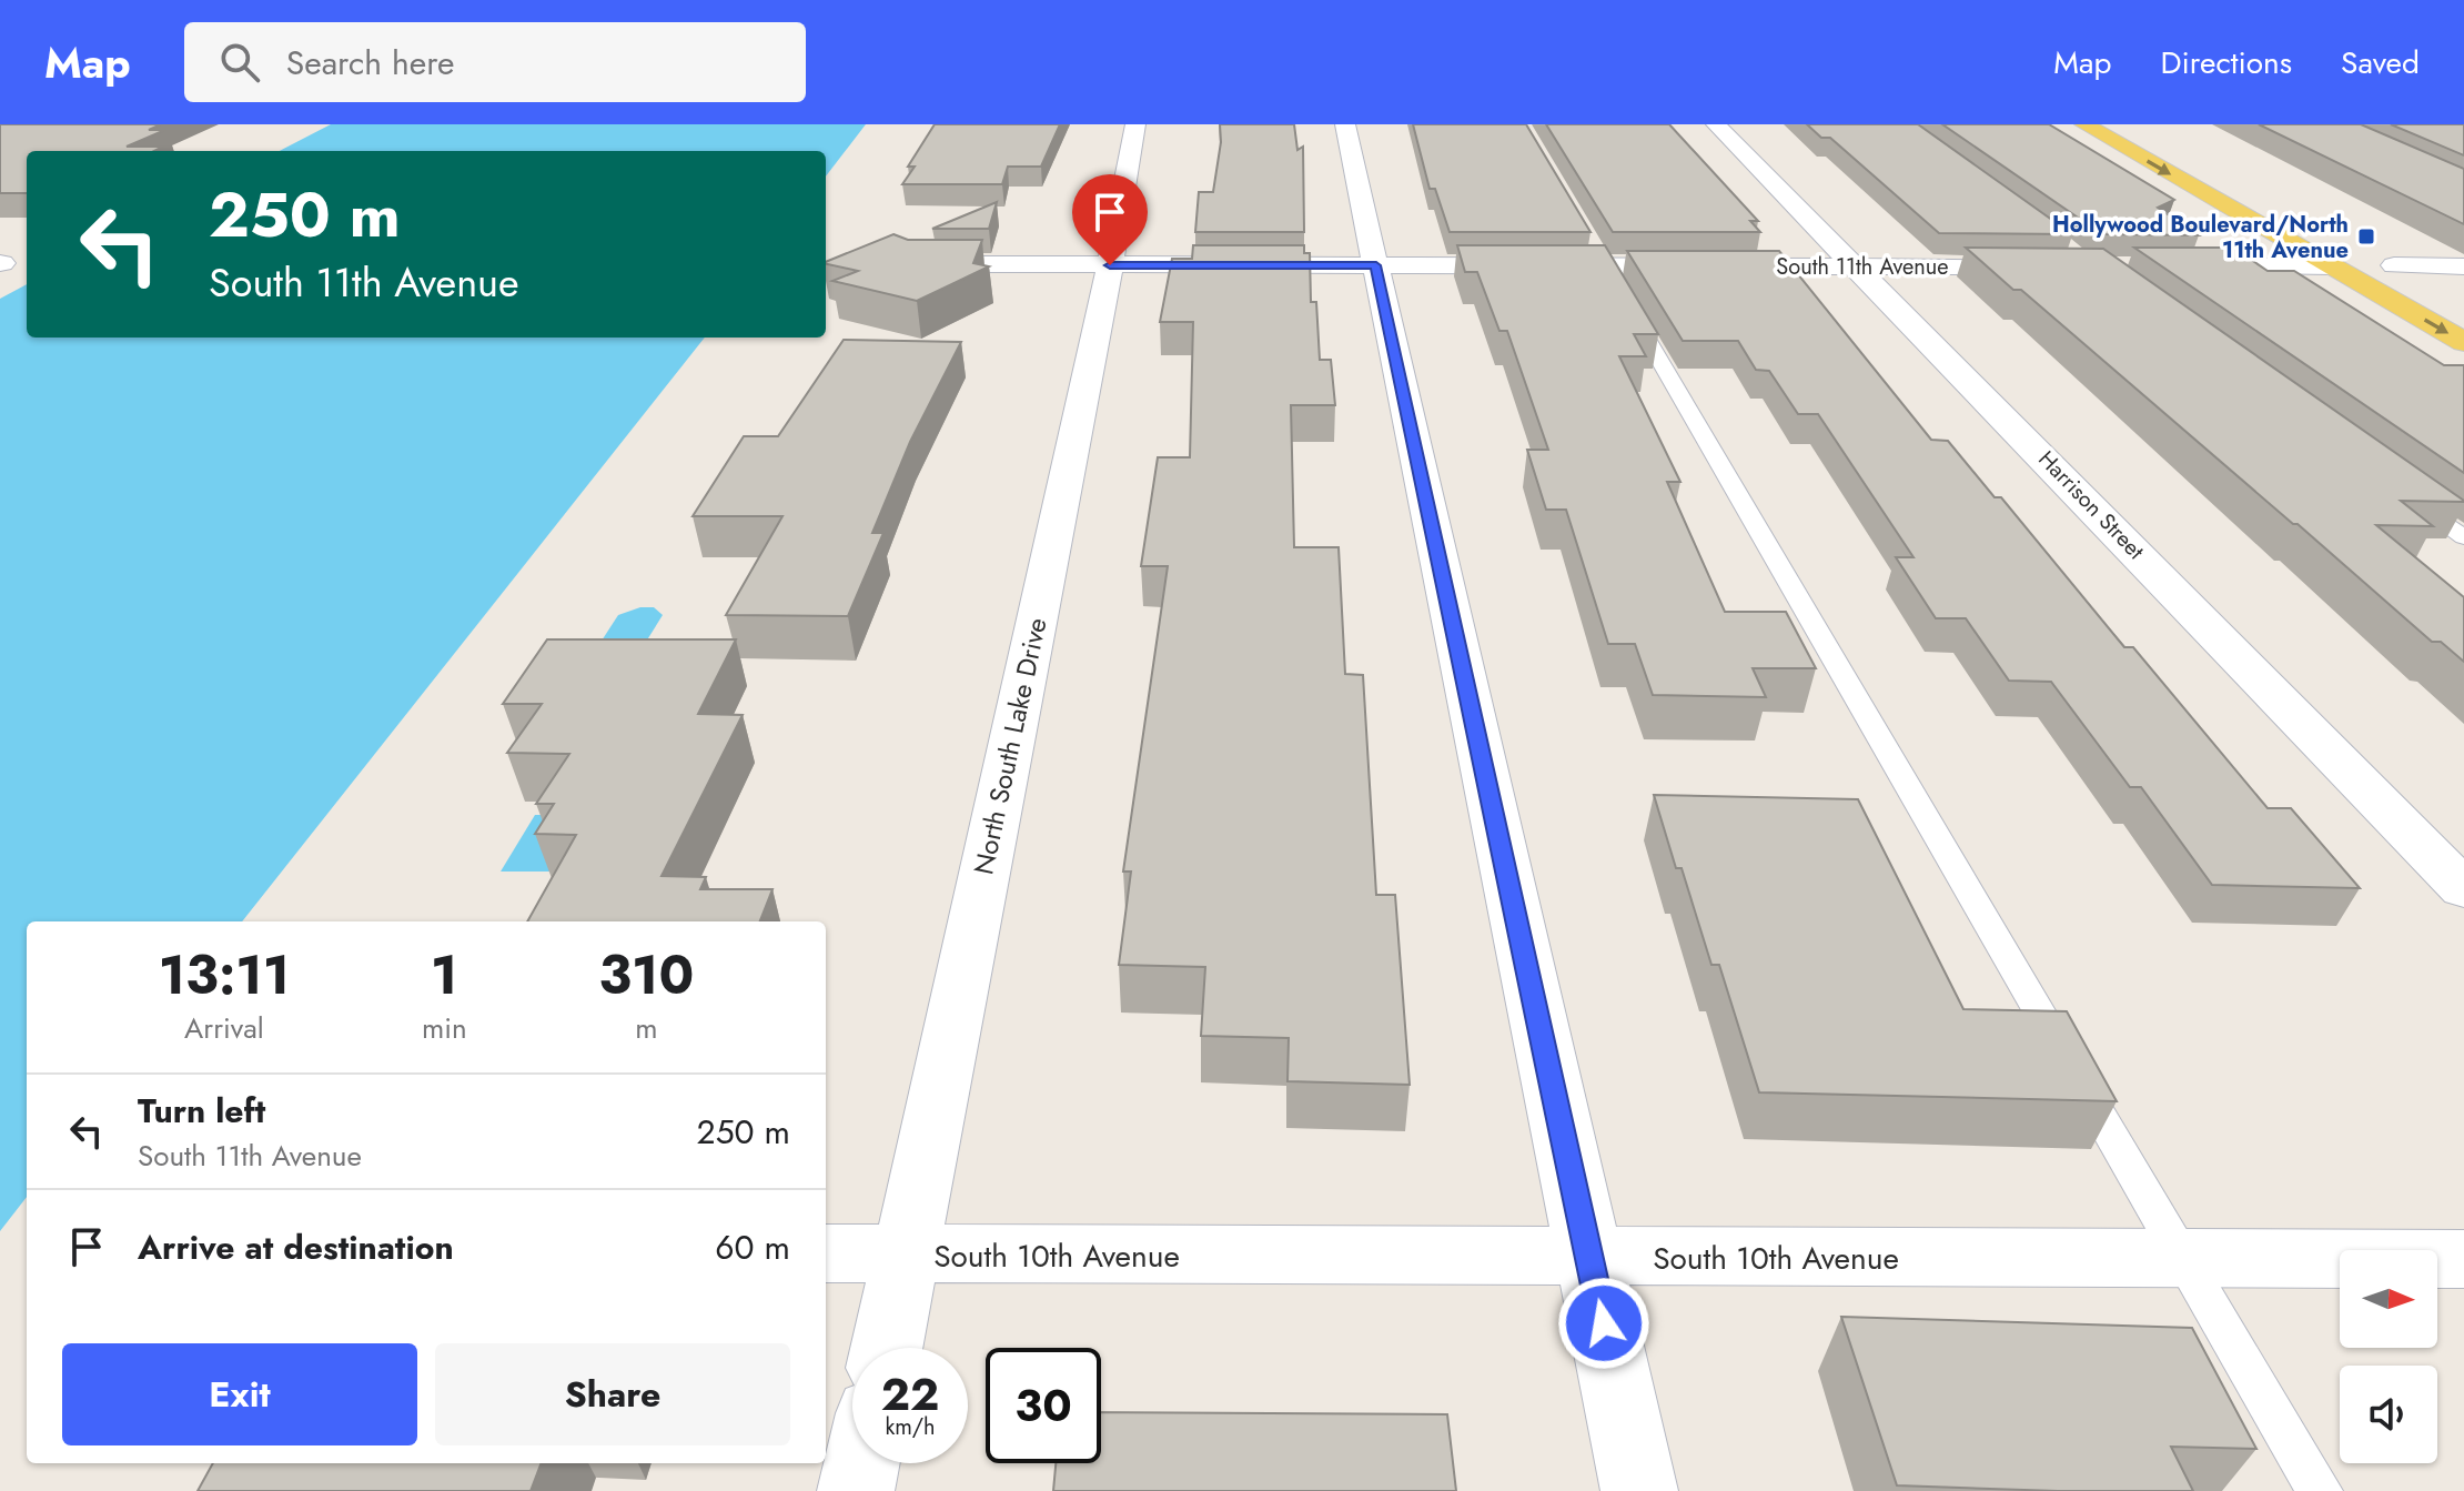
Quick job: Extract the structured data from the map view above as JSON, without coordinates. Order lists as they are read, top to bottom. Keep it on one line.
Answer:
{"streets":{"street":["South 11th Avenue","Harrison Street","North South Lake Drive","South 10th Avenue"]},"crossings":[["South 11th Avenue","Harrison Street"],["South 11th Avenue","North South Lake Drive"],["North South Lake Drive","South 10th Avenue"]],"places":{"transit":["Hollywood Boulevard/North 11th Avenue"]},"north":"right","page":{"header":"Map","search":"Search here","nav":["Map","Directions","Saved"],"turn":["250 m","South 11th Avenue"],"eta":["13:11","Arrival","1","min","310","m"],"list":[{"name":"Turn left","note":"South 11th Avenue","value":"250 m"},{"name":"Arrive at destination","value":"60 m"}],"buttons":["Exit","Share"],"speed":"22 km/h","limit":"30"}}
